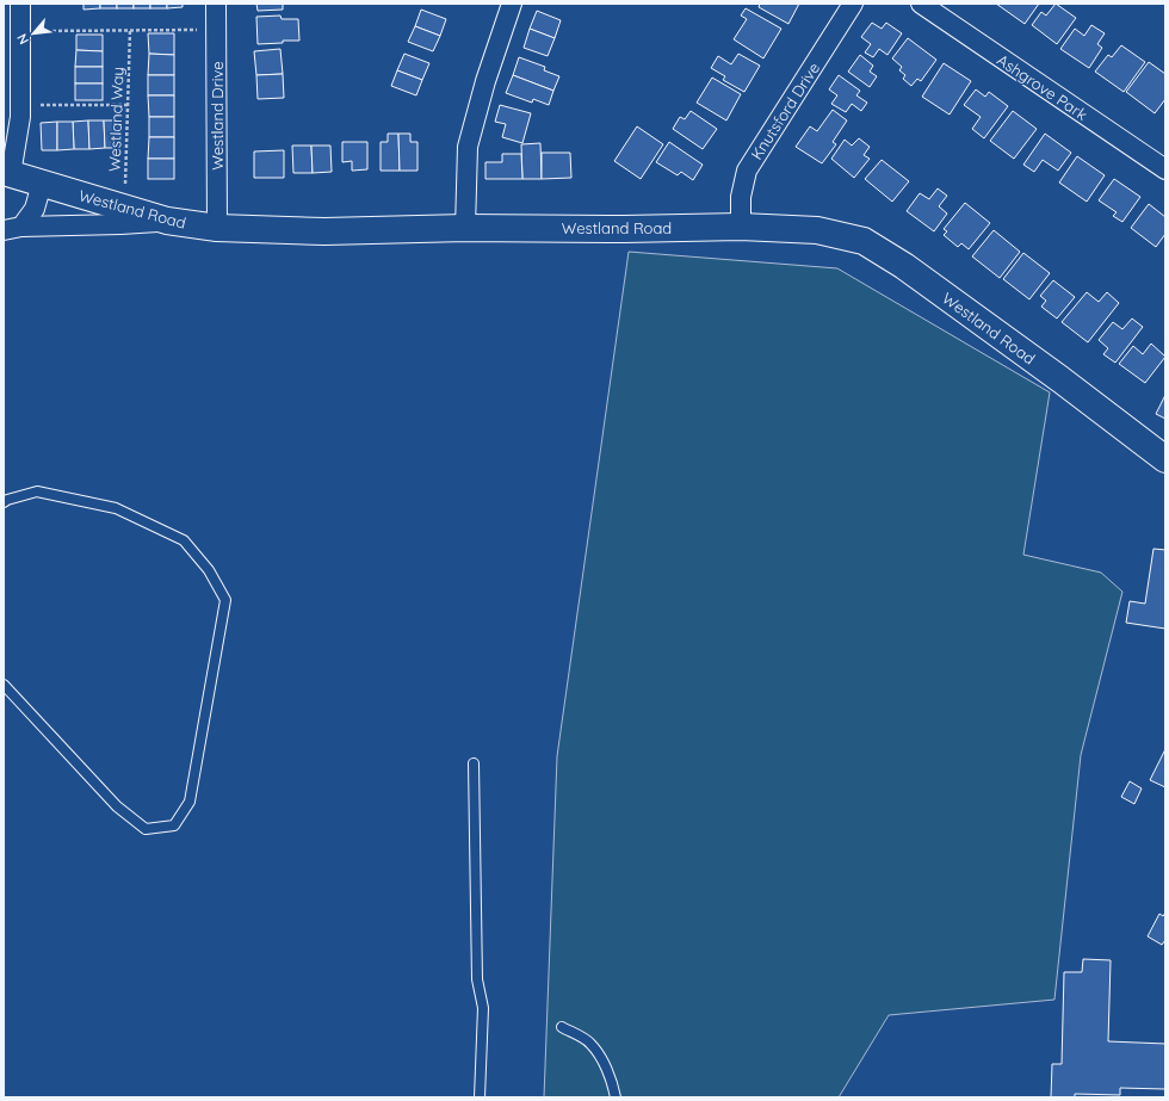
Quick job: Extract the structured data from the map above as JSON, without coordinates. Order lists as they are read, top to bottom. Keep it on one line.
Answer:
{"streets":{"street":["Ashgrove Park","Knutsford Drive","Westland Drive","Westland Road"],"path":["Westland Way"]},"crossings":[["Knutsford Drive","Westland Road"],["Westland Drive","Westland Road"],["Westland Way","Westland Road"]],"north":"bottom left"}
